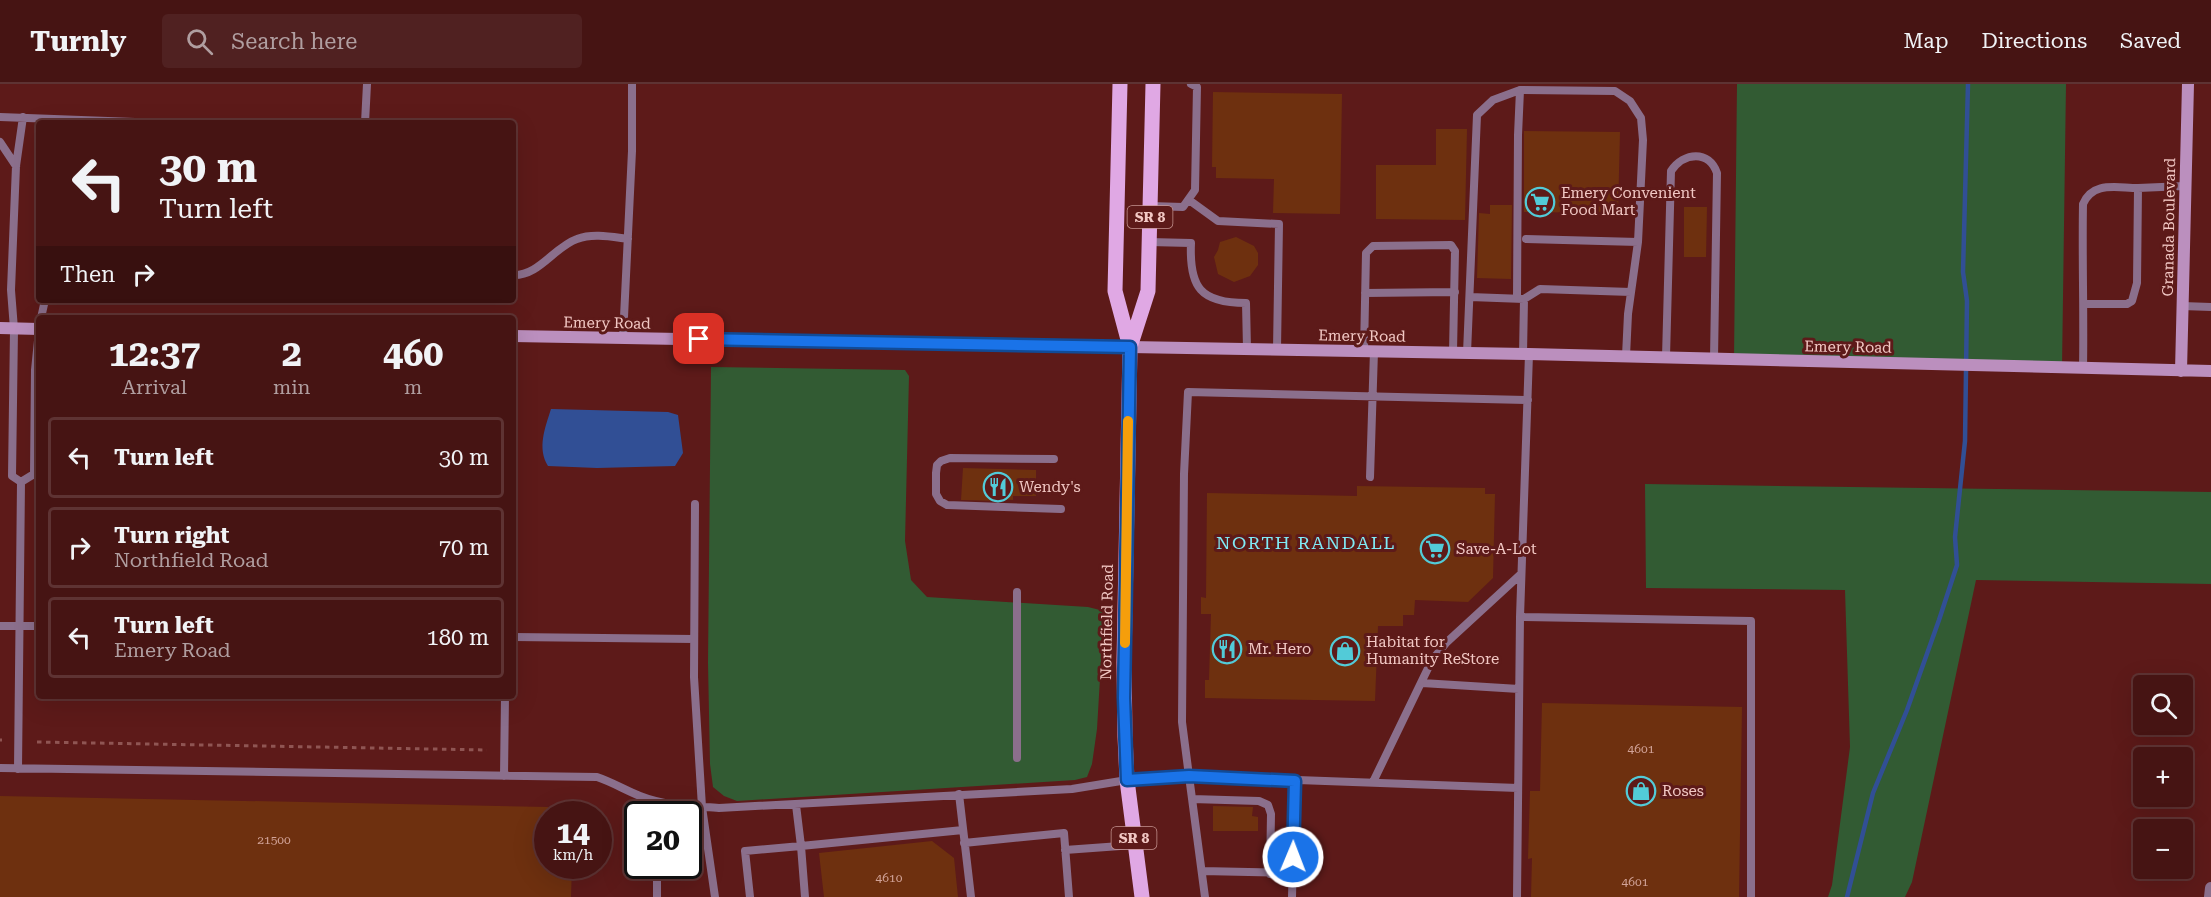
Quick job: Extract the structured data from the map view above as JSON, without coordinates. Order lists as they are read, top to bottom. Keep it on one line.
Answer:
{"streets":{"main road":["SR 8","Granada Boulevard","Emery Road","Northfield Road"]},"crossings":[["Granada Boulevard","Emery Road"],["Emery Road","Northfield Road"]],"districts":["NORTH RANDALL"],"places":{"supermarket":["Emery Convenient Food Mart","Save-A-Lot"],"restaurant":["Wendy's","Mr. Hero"],"shop":["Habitat for Humanity ReStore","Roses"]},"house_numbers":["4601","21500","4610","4601"],"page":{"header":"Turnly","search":"Search here","nav":["Map","Directions","Saved"],"turn":["30 m","Turn left"],"then":"Then","eta":["12:37","Arrival","2","min","460","m"],"list":[{"name":"Turn left","value":"30 m"},{"name":"Turn right","note":"Northfield Road","value":"70 m"},{"name":"Turn left","note":"Emery Road","value":"180 m"}],"map_buttons":["+","−"],"speed":"14 km/h","limit":"20"}}
